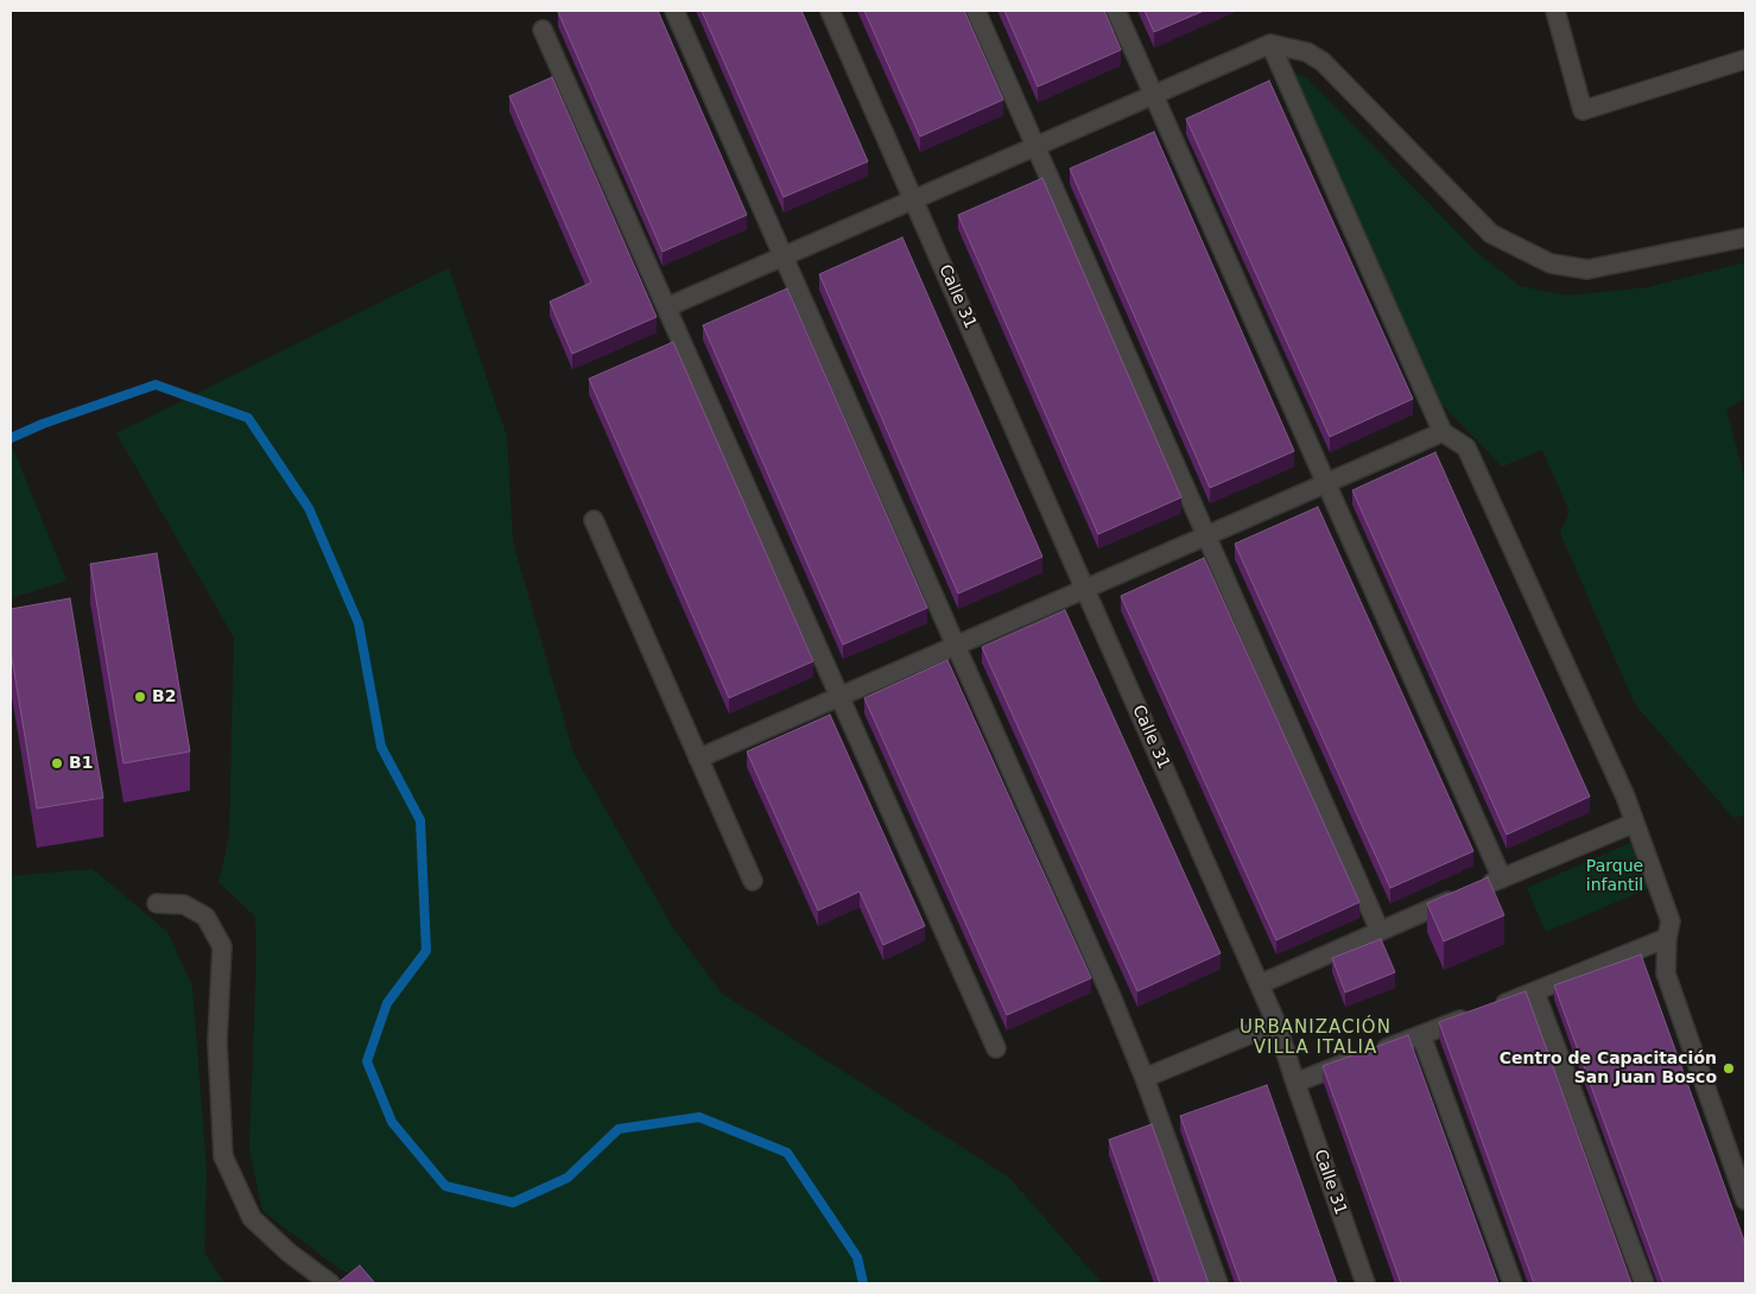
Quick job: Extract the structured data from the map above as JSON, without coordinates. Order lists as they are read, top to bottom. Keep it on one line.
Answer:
{"streets":{"street":["Calle 31"]},"districts":["URBANIZACIÓN VILLA ITALIA"],"parks":["Parque infantil"],"places":["B2","B1","Centro de Capacitación San Juan Bosco"]}
